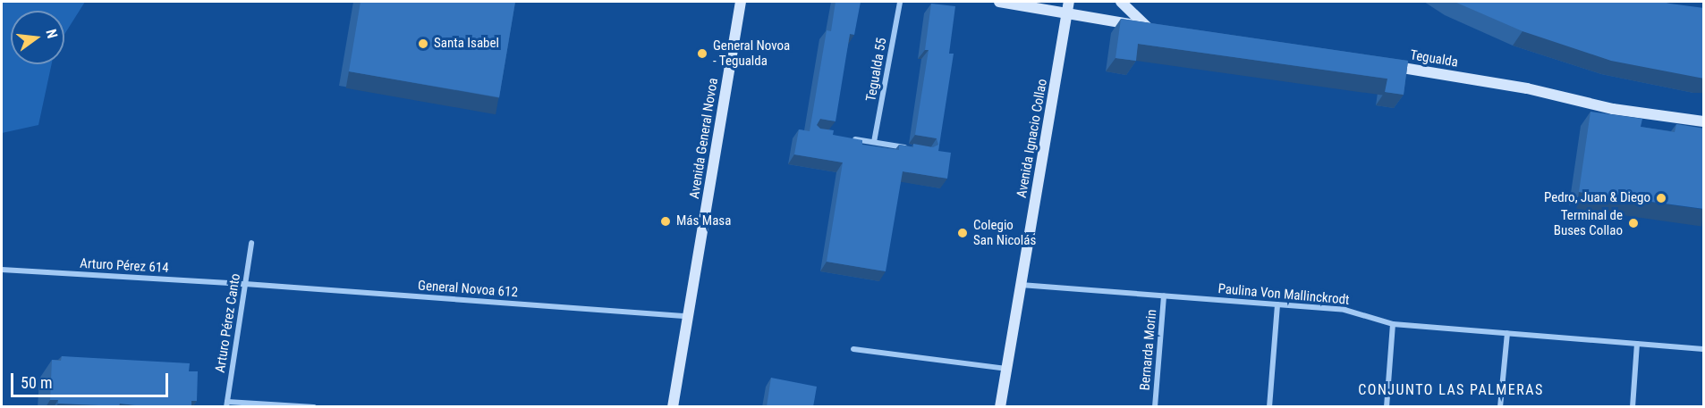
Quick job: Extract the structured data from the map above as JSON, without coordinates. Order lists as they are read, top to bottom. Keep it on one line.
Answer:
{"streets":{"main road":["Tegualda","Avenida General Novoa","Avenida Ignacio Collao"],"street":["Tegualda 55","Arturo Pérez 614","General Novoa 612","Paulina Von Mallinckrodt","Arturo Pérez Canto","Bernarda Morin"]},"crossings":[["Avenida General Novoa","General Novoa 612"],["Avenida Ignacio Collao","Paulina Von Mallinckrodt"],["Arturo Pérez 614","General Novoa 612"],["Arturo Pérez 614","Arturo Pérez Canto"],["General Novoa 612","Arturo Pérez Canto"],["Paulina Von Mallinckrodt","Bernarda Morin"]],"districts":["CONJUNTO LAS PALMERAS"],"places":["Santa Isabel","General Novoa - Tegualda","Pedro, Juan & Diego","Más Masa","Terminal de Buses Collao","Colegio San Nicolás"],"scale_bar":"50 m","north":"right"}
